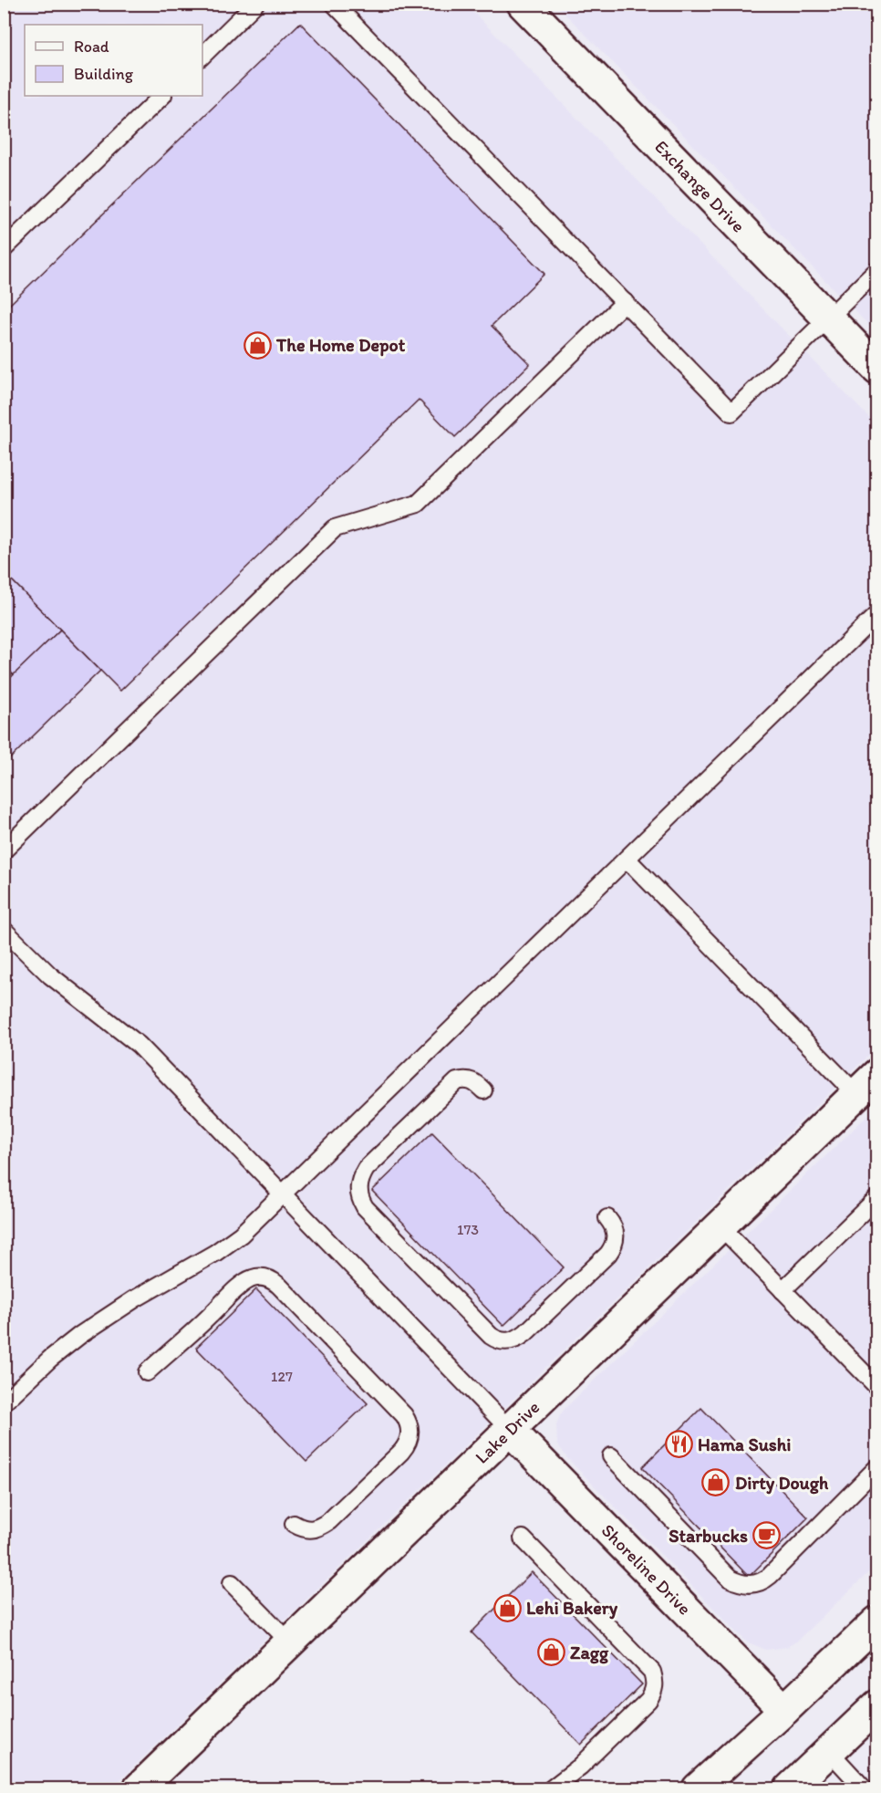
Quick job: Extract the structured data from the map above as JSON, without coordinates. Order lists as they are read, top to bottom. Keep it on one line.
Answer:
{"streets":{"street":["Exchange Drive","Lake Drive","Shoreline Drive"]},"crossings":[["Lake Drive","Shoreline Drive"]],"places":{"shop":["The Home Depot","Dirty Dough","Lehi Bakery","Zagg"],"restaurant":["Hama Sushi"],"cafe":["Starbucks"]},"house_numbers":["173","127"],"legend":["Road","Building"]}
